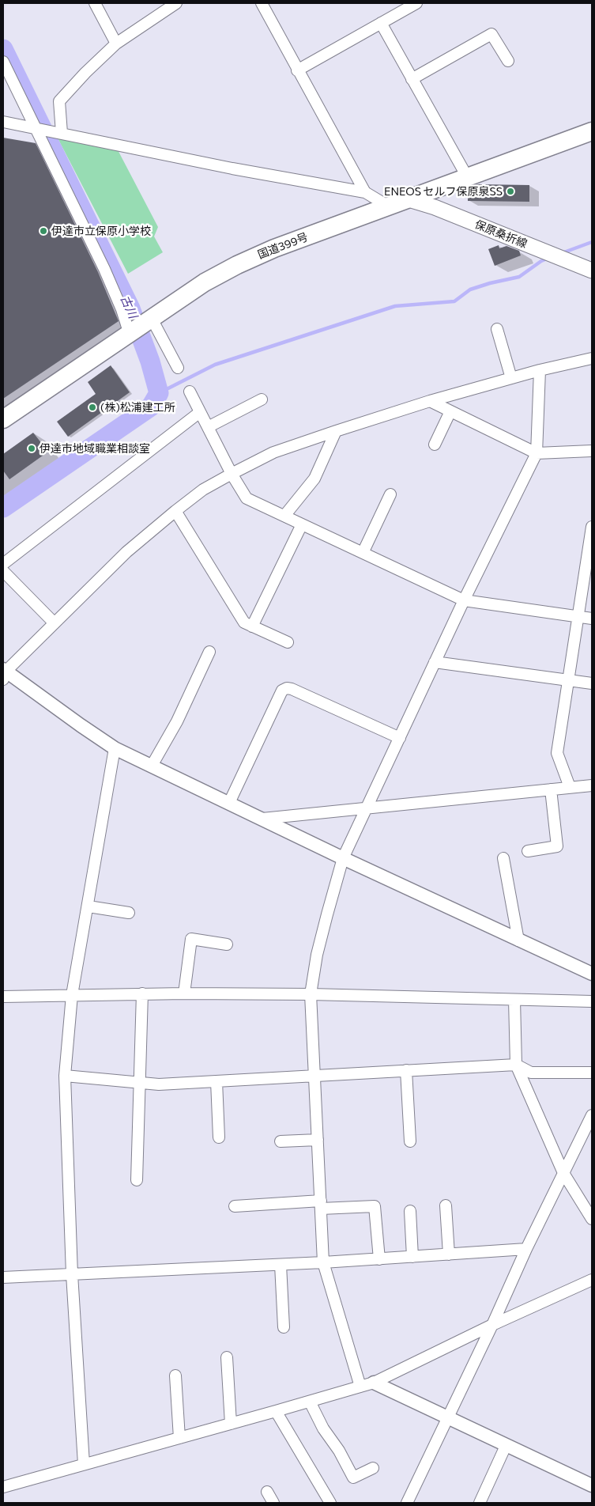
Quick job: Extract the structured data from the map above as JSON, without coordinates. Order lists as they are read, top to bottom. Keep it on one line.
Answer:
{"streets":{"highway":["国道399号"],"main road":["保原桑折線"]},"crossings":[["保原桑折線","国道399号"]],"water":["古川"],"places":["ENEOS セルフ保原泉SS","伊達市立保原小学校","(株)松浦建工所","伊達市地域職業相談室"]}
